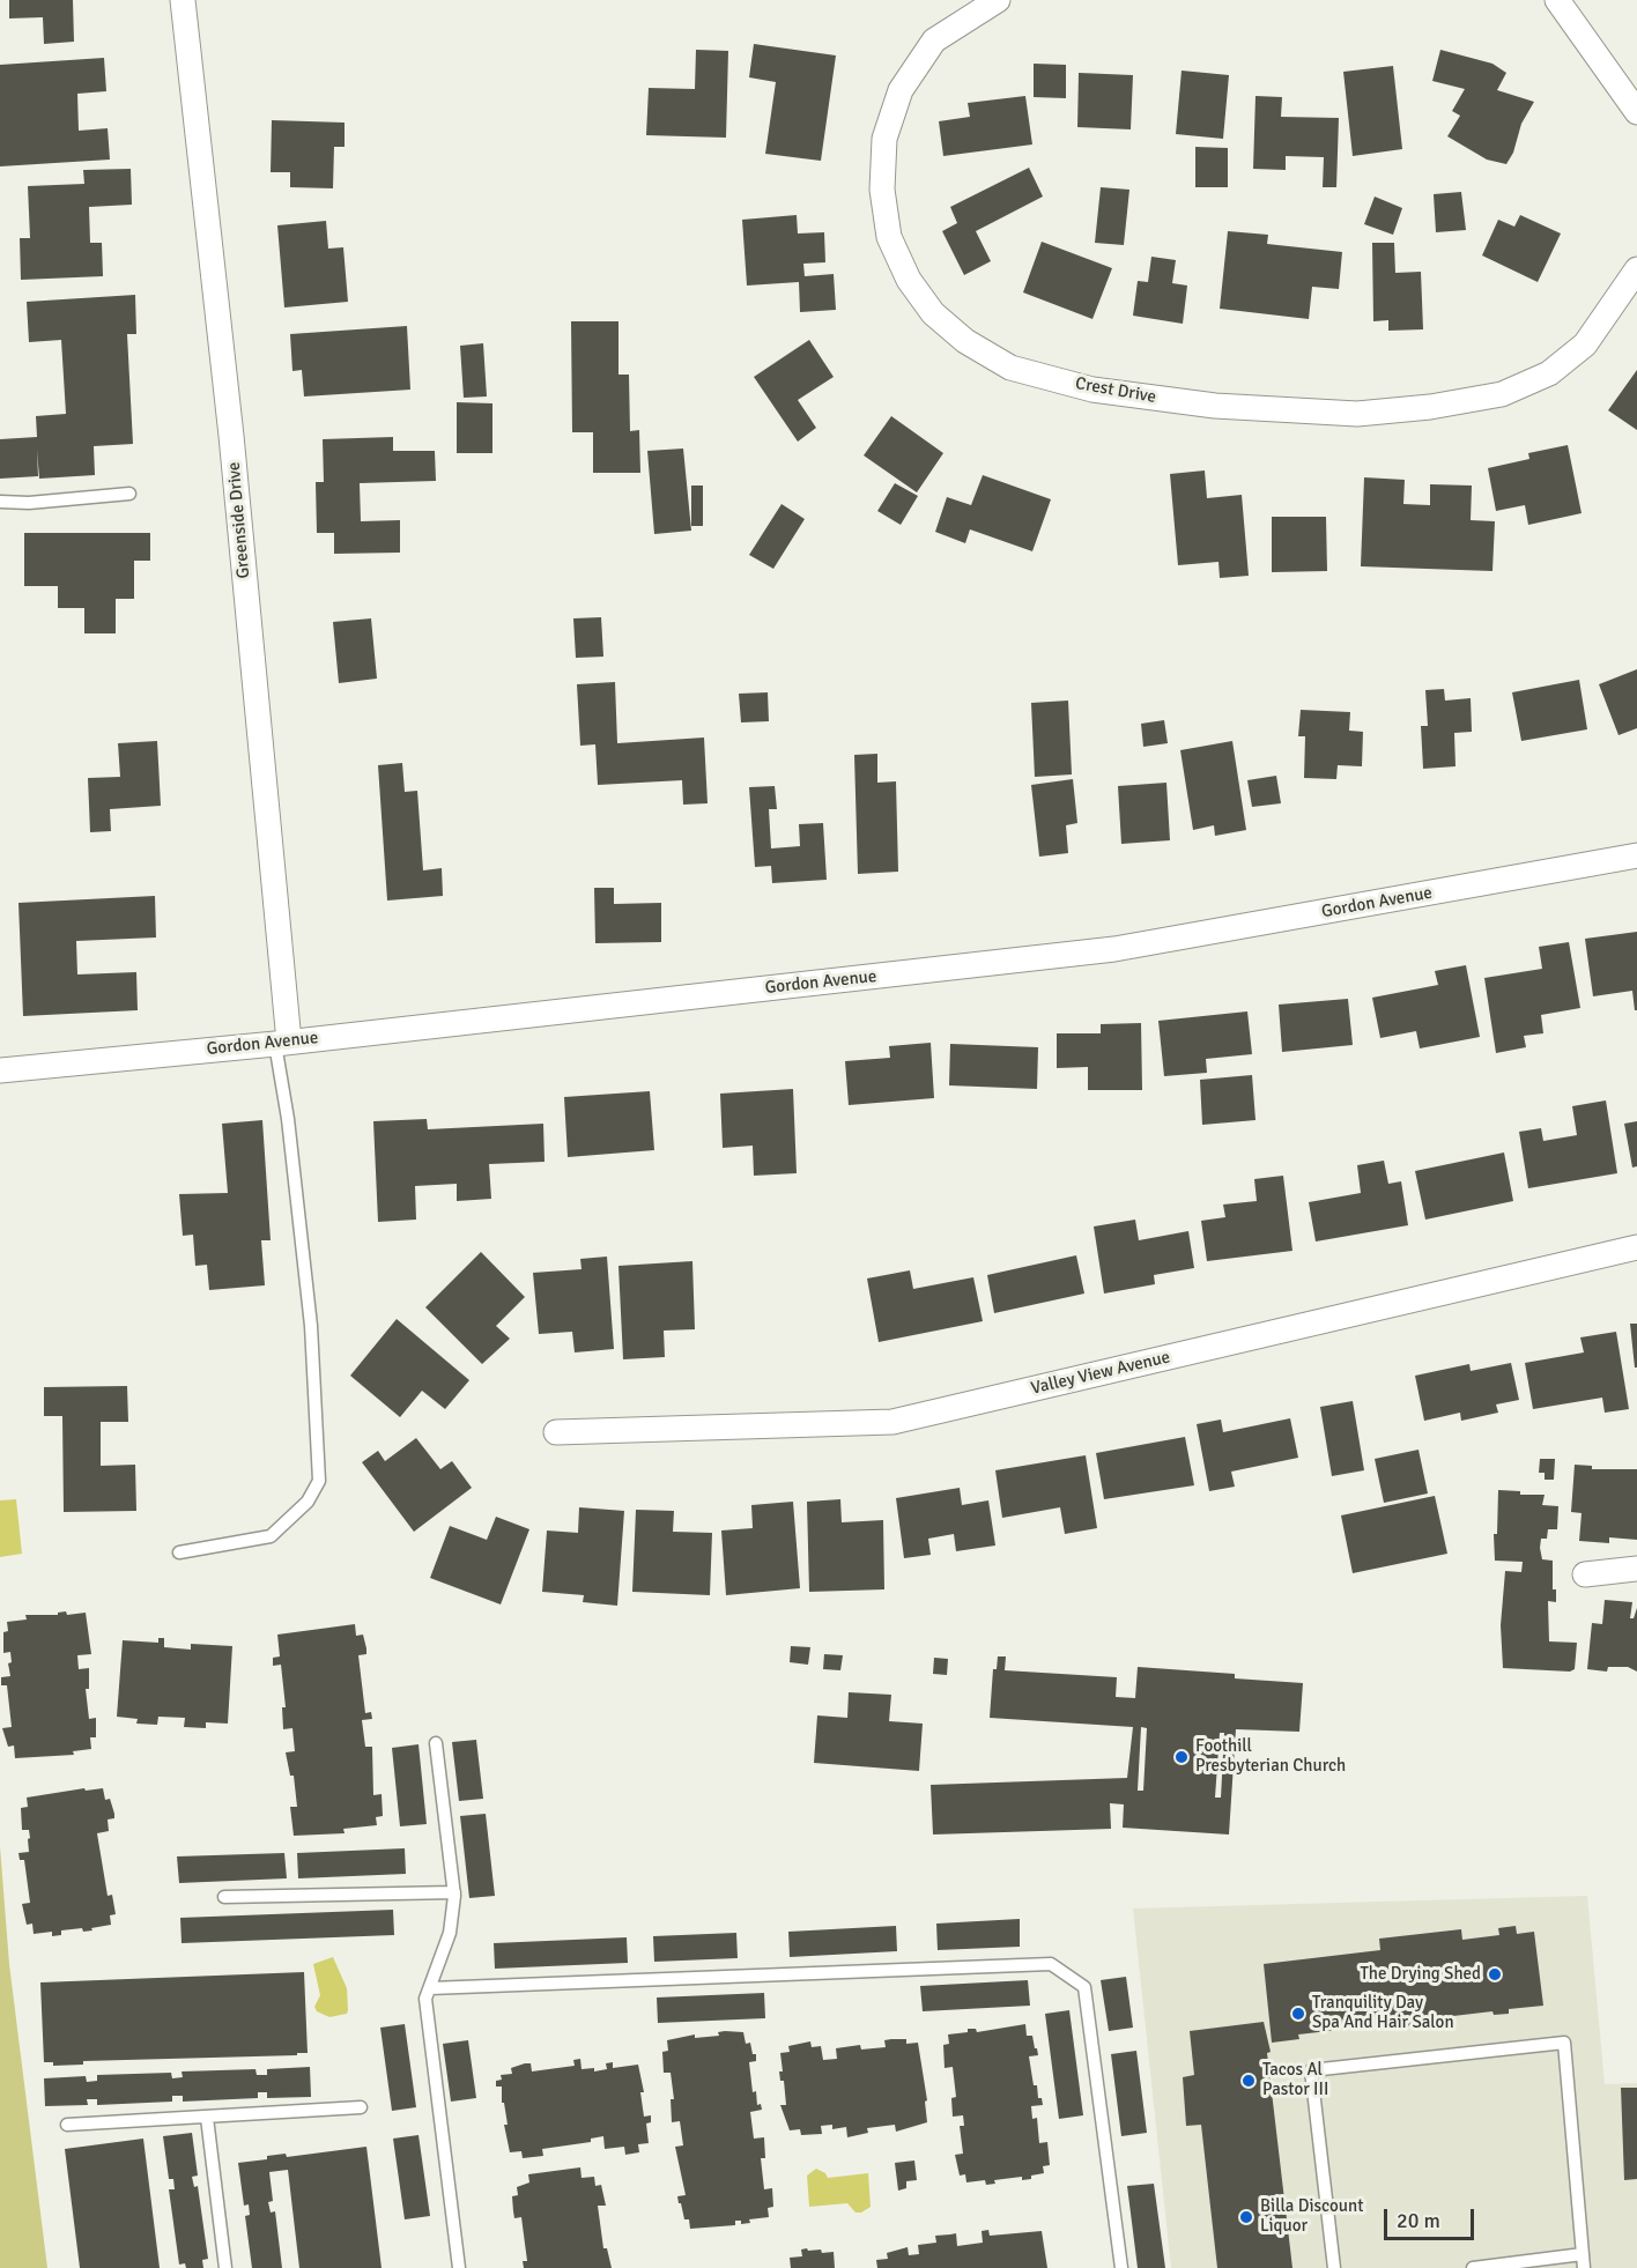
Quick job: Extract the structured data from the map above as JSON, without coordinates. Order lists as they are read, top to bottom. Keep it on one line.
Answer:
{"streets":{"street":["Crest Drive","Greenside Drive","Gordon Avenue","Valley View Avenue"]},"crossings":[["Greenside Drive","Gordon Avenue"]],"places":["Foothill Presbyterian Church","The Drying Shed","Tranquility Day Spa And Hair Salon","Tacos Al Pastor III","Billa Discount Liquor"],"scale_bar":"20 m"}
